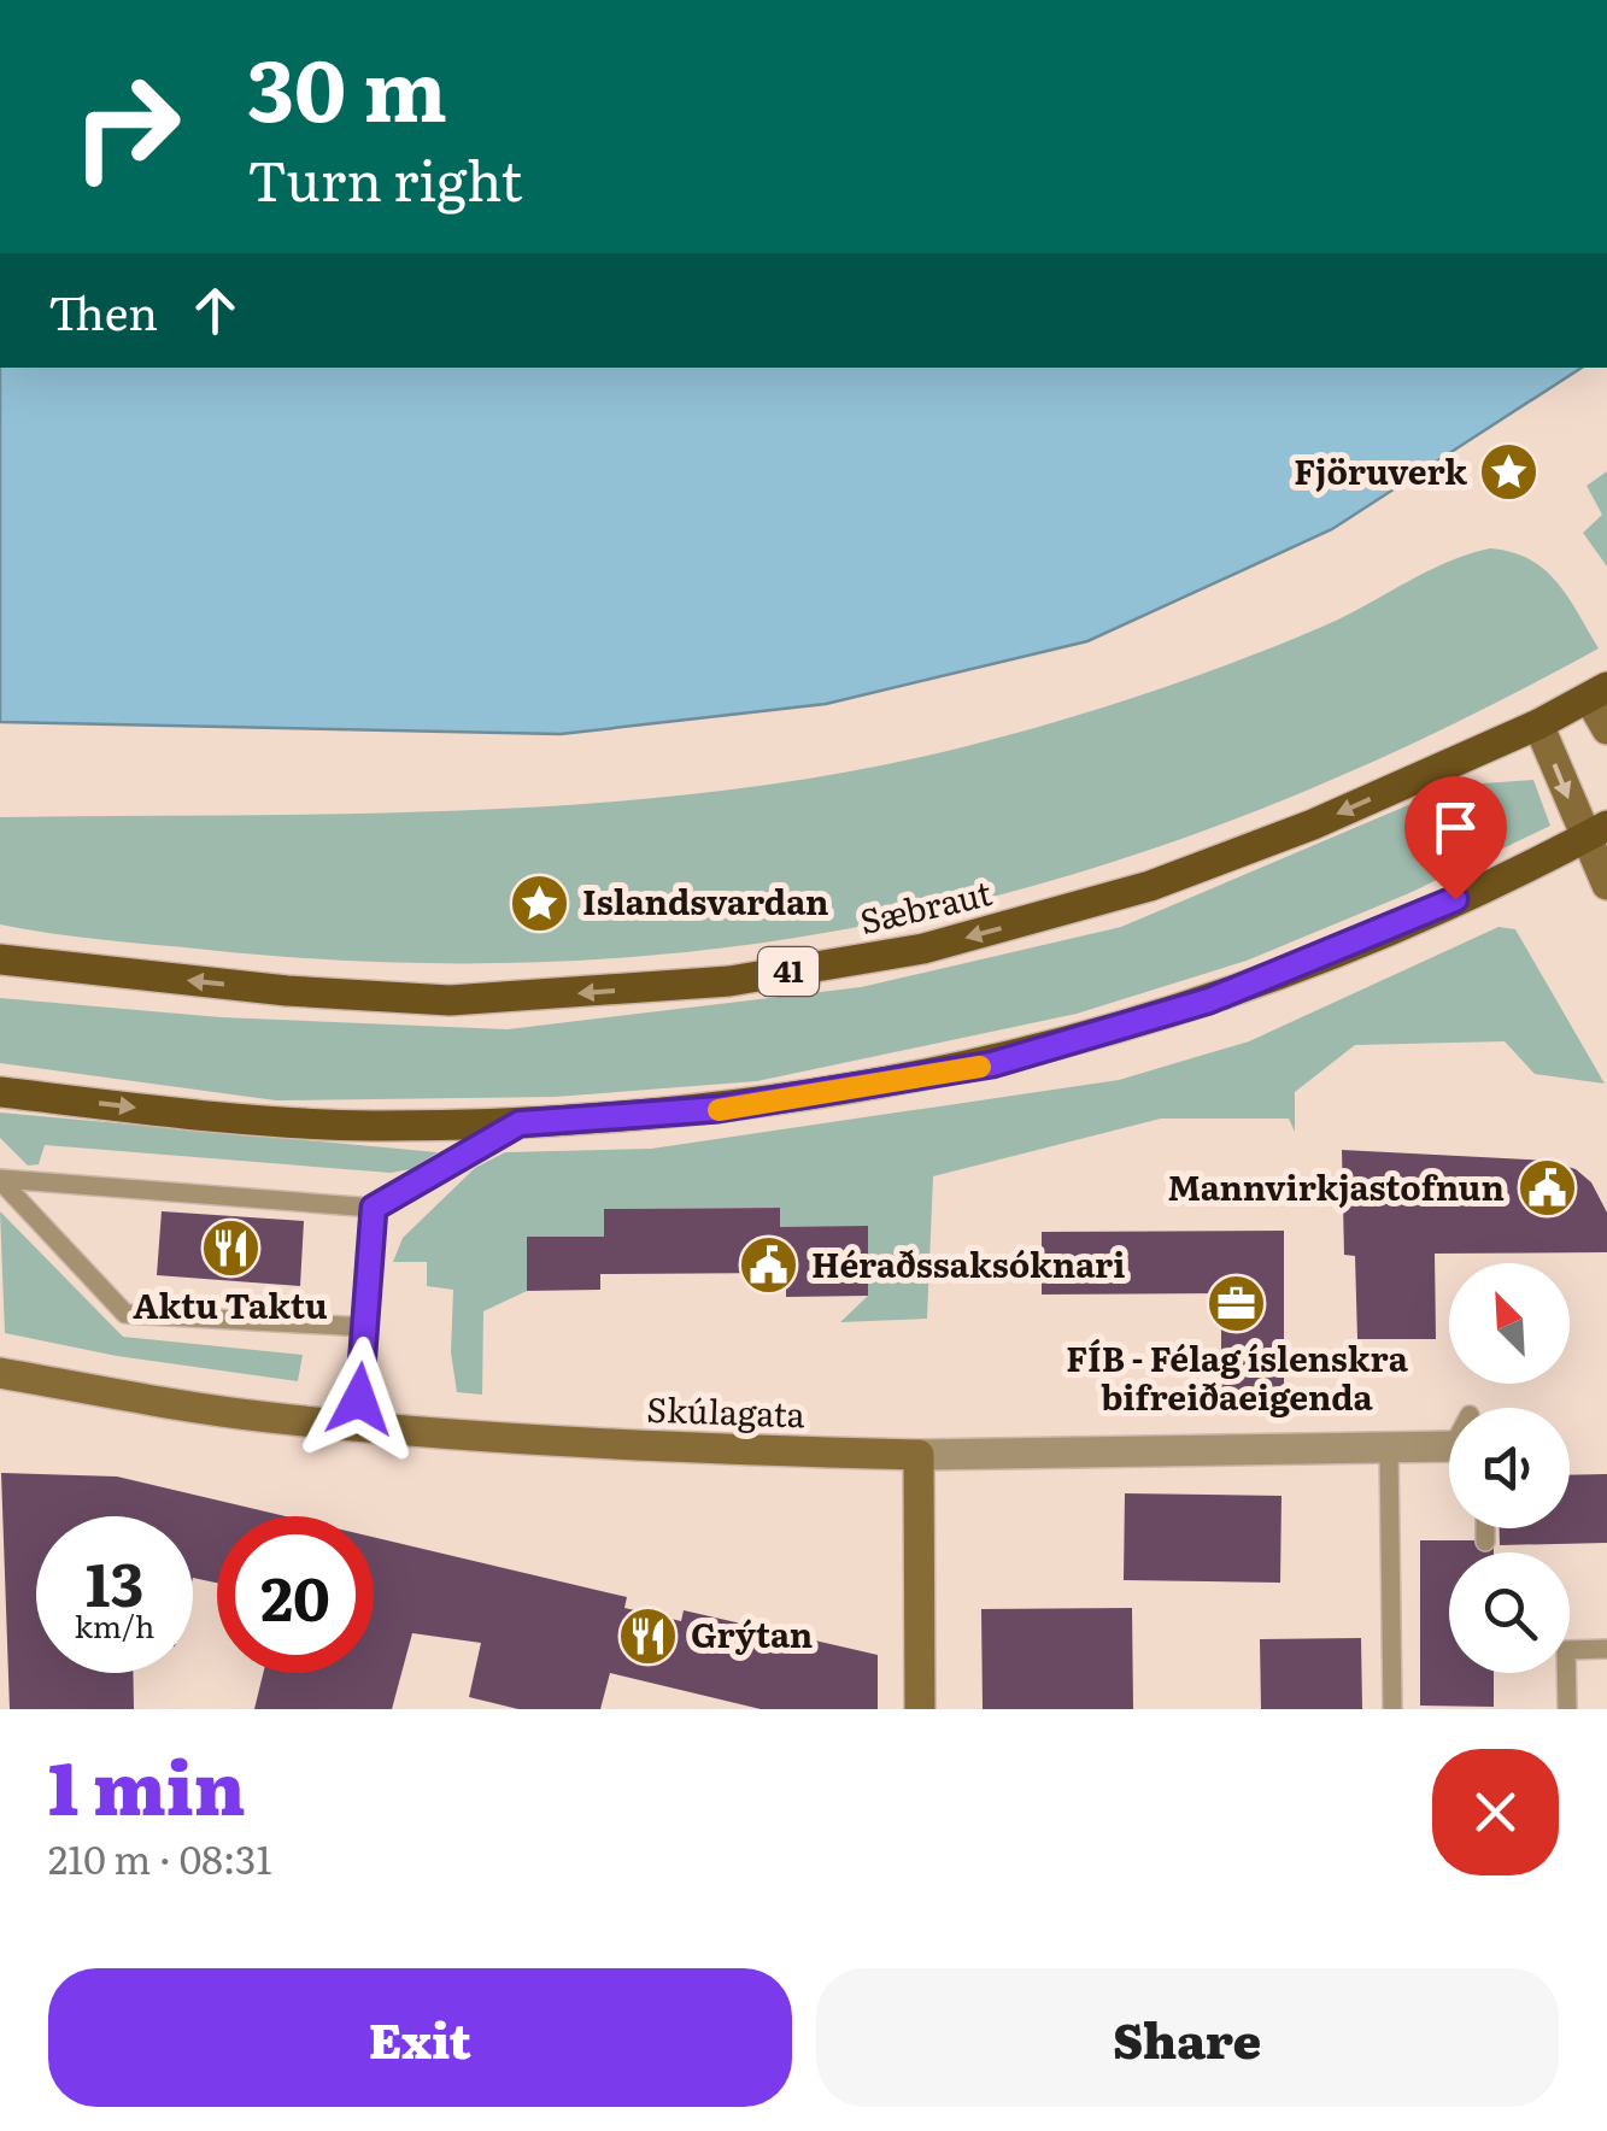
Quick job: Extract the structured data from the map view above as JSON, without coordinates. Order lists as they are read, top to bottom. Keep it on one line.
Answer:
{"streets":{"main road":["Sæbraut","41"],"street":["Skúlagata"]},"places":{"place":["Fjöruverk","Islandsvardan"],"public building":["Mannvirkjastofnun","Héraðssaksóknari"],"restaurant":["Aktu Taktu","Grýtan"],"office":["FÍB - Félag íslenskra bifreiðaeigenda"]},"north":"top left","page":{"turn":["30 m","Turn right"],"then":"Then","speed":"13 km/h","limit":"20","heading":["1 min","210 m · 08:31"],"buttons":["Exit","Share"]}}
